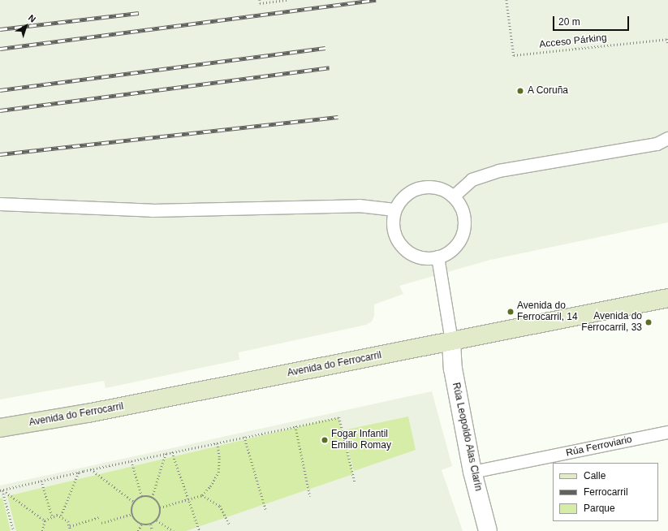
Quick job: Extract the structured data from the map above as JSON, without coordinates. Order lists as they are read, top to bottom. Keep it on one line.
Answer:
{"streets":{"street":["Avenida do Ferrocarril","Rúa Leopoldo Alas Clarín"],"lane":["Rúa Ferroviario"],"path":["Acceso Párking"]},"crossings":[["Avenida do Ferrocarril","Rúa Leopoldo Alas Clarín"],["Rúa Leopoldo Alas Clarín","Rúa Ferroviario"]],"places":["A Coruña","Avenida do Ferrocarril, 14","Avenida do Ferrocarril, 33","Fogar Infantil Emilio Romay"],"legend":["Calle","Ferrocarril","Parque"],"scale_bar":"20 m","north":"top right"}
